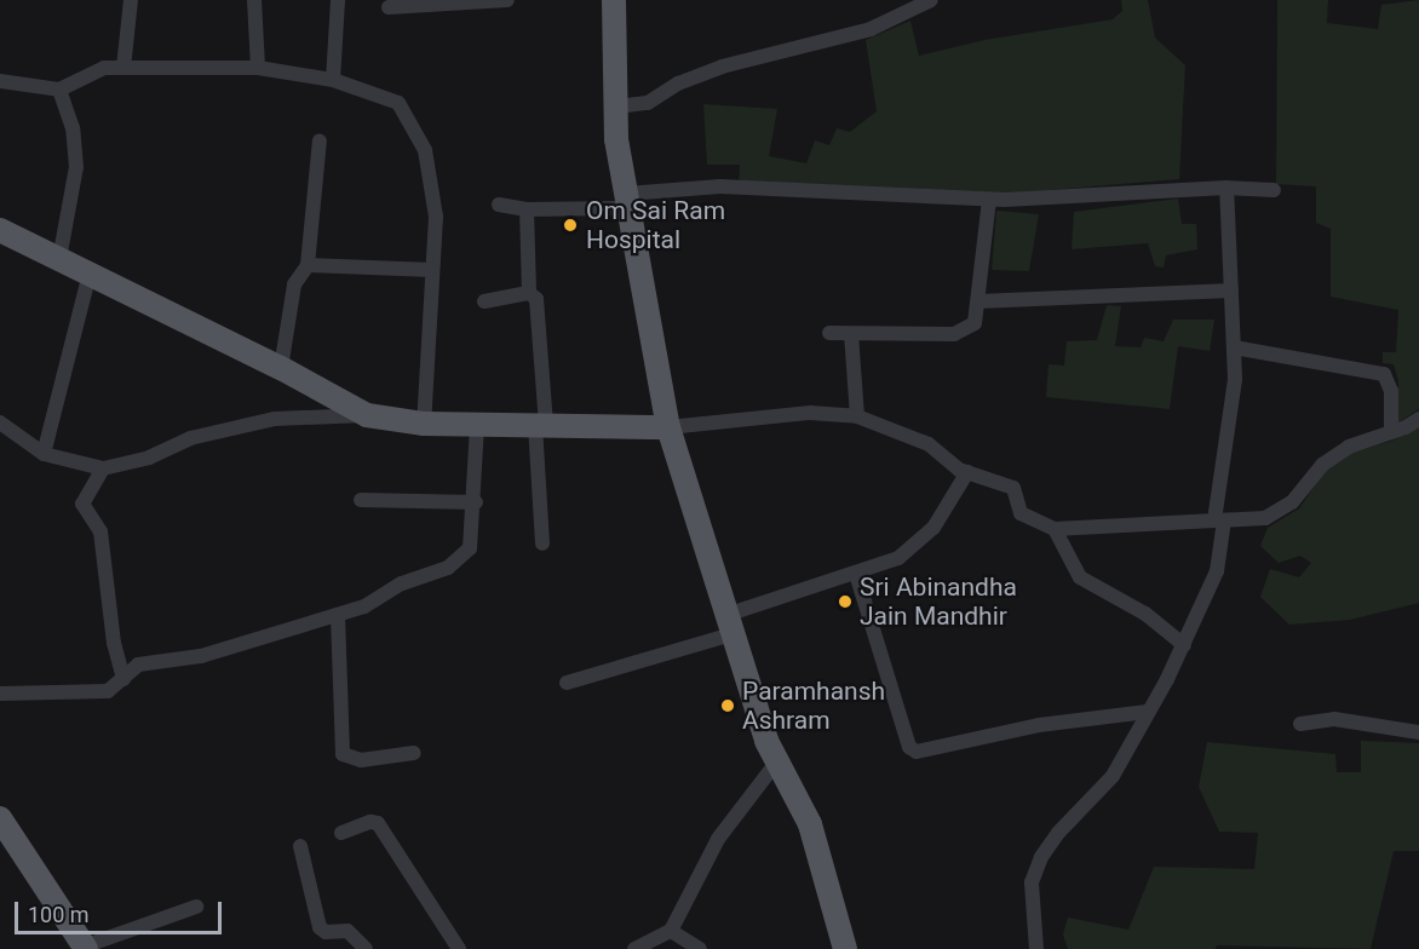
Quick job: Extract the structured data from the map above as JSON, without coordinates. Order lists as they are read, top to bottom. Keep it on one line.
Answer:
{"places":["Om Sai Ram Hospital","Sri Abinandha Jain Mandhir","Paramhansh Ashram"],"scale_bar":"100 m"}
